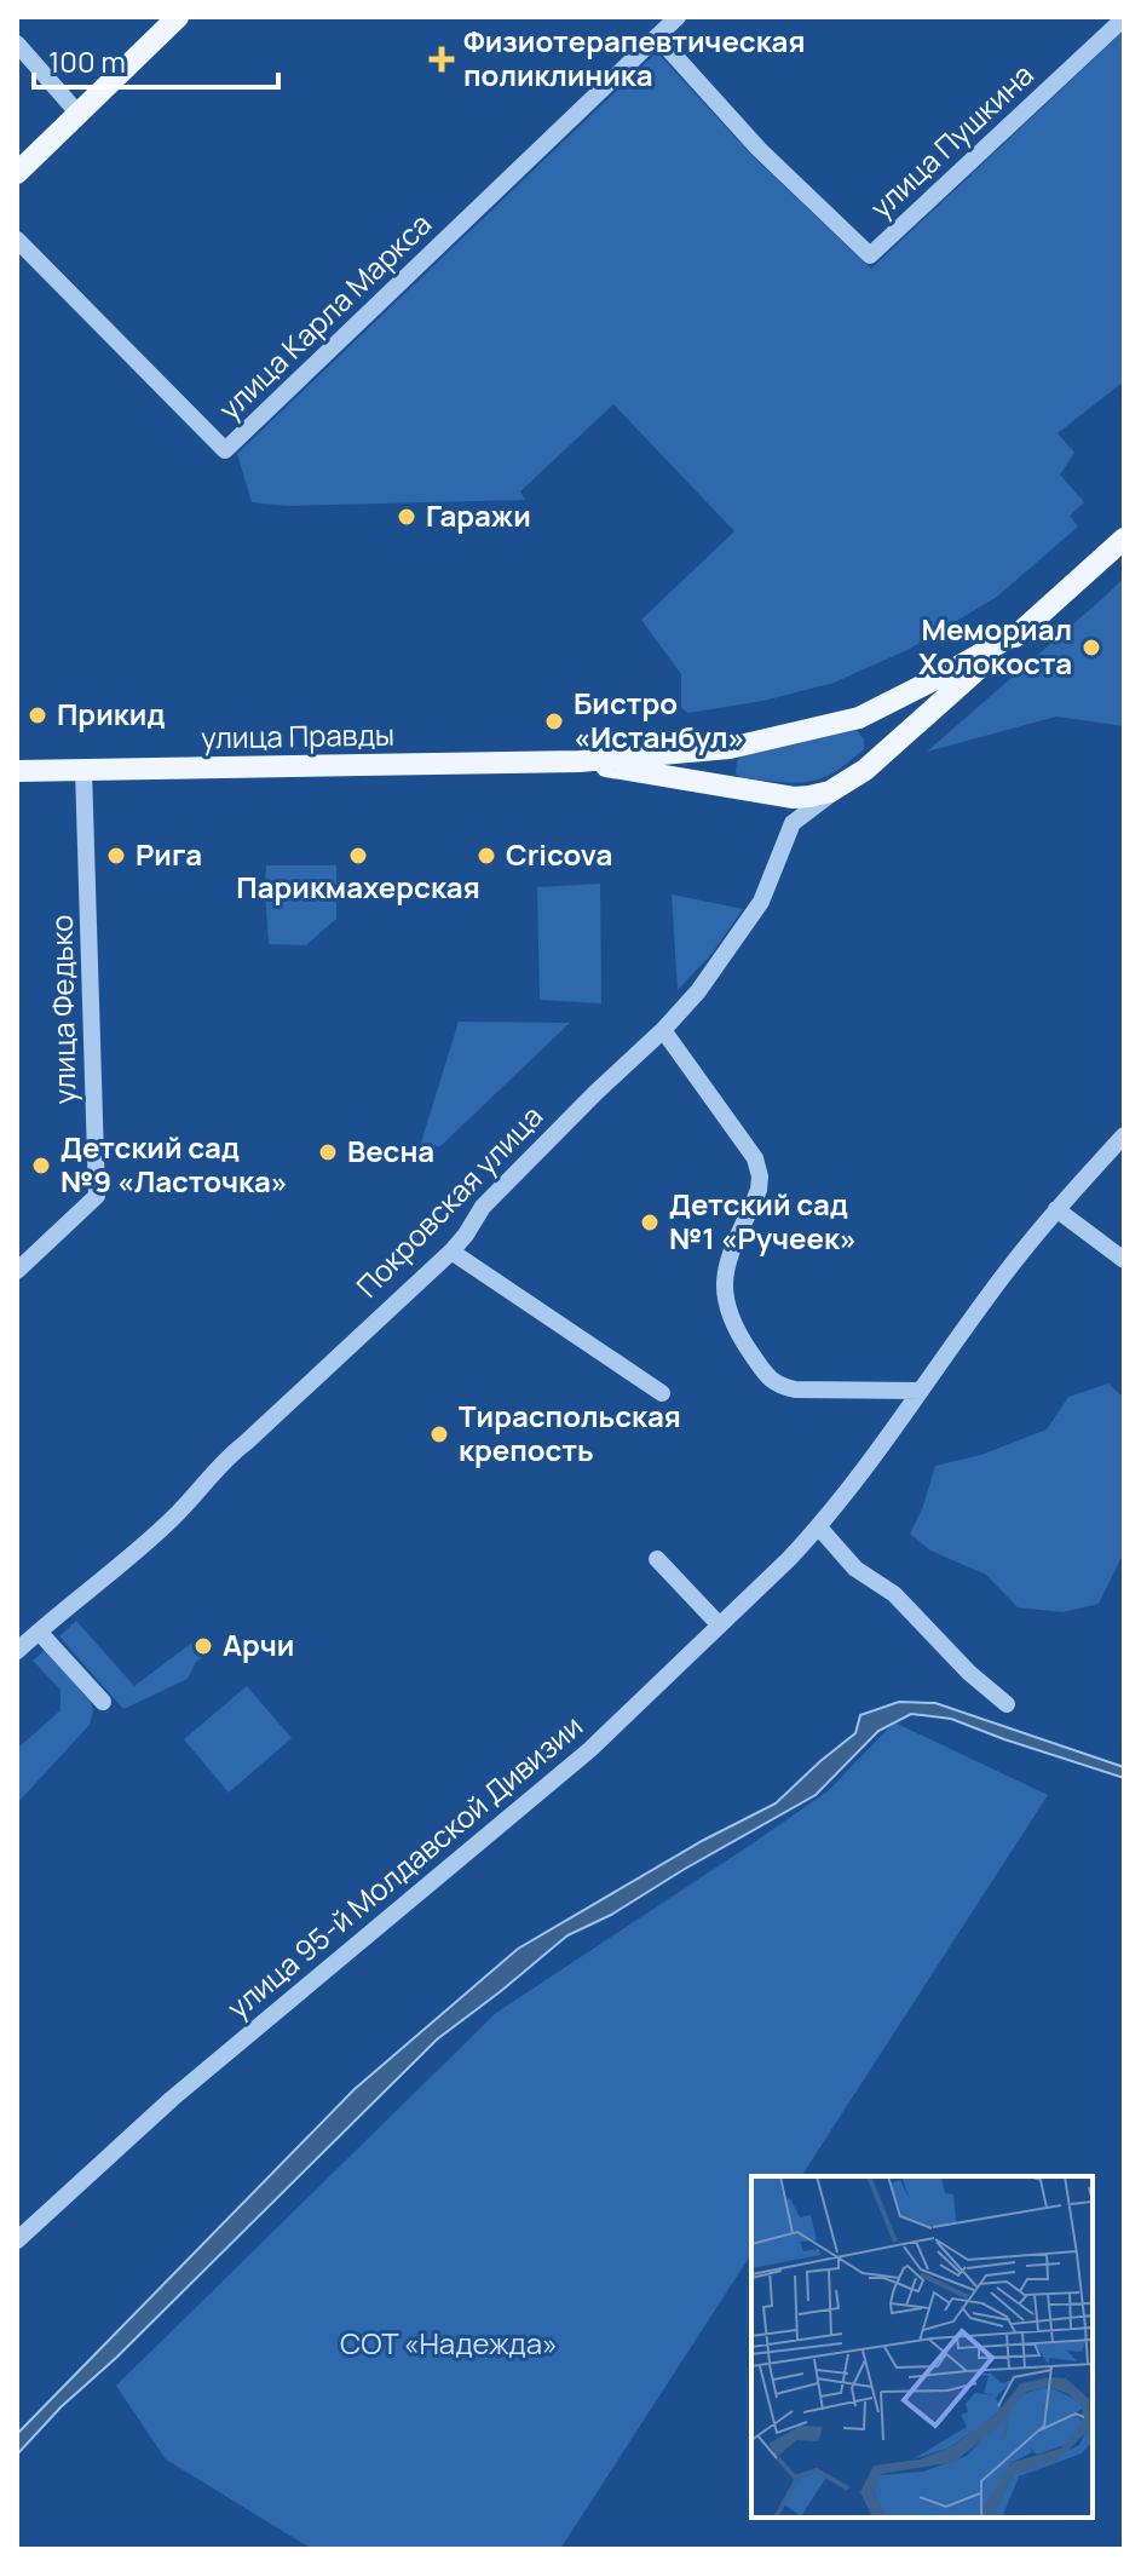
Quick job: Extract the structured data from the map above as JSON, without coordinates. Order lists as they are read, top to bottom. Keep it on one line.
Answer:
{"streets":{"main road":["улица Правды"],"street":["улица Пушкина","улица Карла Маркса","улица Федько","Покровская улица","улица 95-й Молдавской Дивизии"]},"crossings":[["улица Пушкина","улица Карла Маркса"],["улица Правды","улица Федько"]],"parks":["СОТ «Надежда»"],"places":{"health":["Физиотерапевтическая поликлиника"],"other":["Гаражи","Мемориал Холокоста","Прикид","Бистро «Истанбул»","Рига","Парикмахерская","Cricova","Весна","Детский сад №9 «Ласточка»","Детский сад №1 «Ручеек»","Тираспольская крепость","Арчи"]},"scale_bar":"100 m"}
